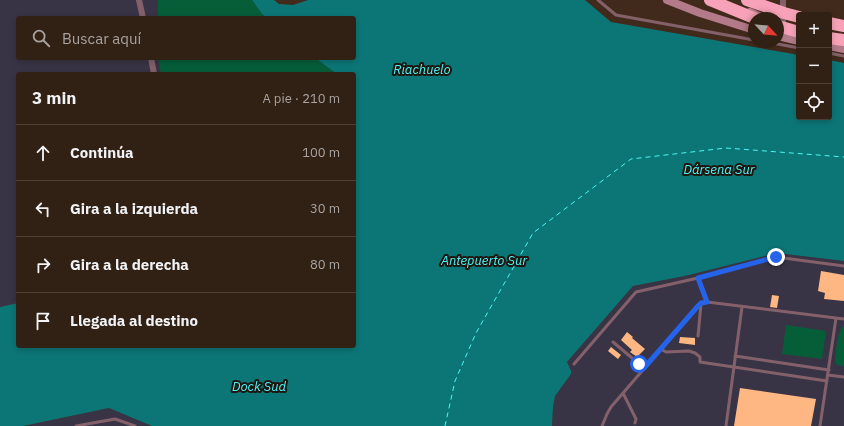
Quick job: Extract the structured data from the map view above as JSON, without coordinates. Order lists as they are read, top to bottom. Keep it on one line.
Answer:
{"water":["Riachuelo","Dársena Sur","Antepuerto Sur","Dock Sud"],"north":"bottom right","page":{"map_buttons":["+","−"],"search":"Buscar aquí","heading":["3 min","A pie · 210 m"],"list":[["Continúa","100 m"],["Gira a la izquierda","30 m"],["Gira a la derecha","80 m"],"Llegada al destino"]}}
